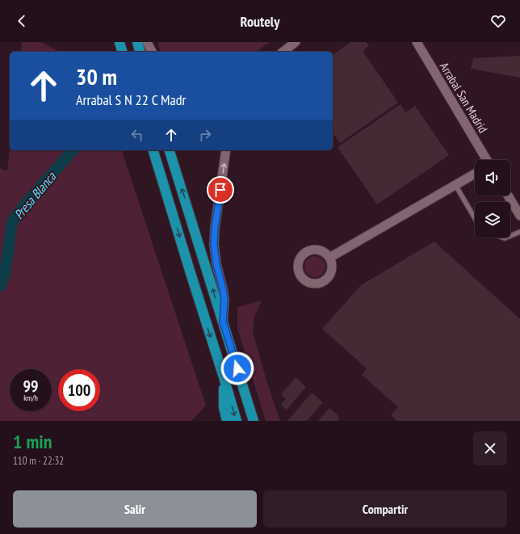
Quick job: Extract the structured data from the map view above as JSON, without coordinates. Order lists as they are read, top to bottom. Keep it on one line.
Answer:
{"streets":{"street":["Arrabal San Madrid"]},"water":["Presa Blanca"],"page":{"header":"Routely","turn":["30 m","Arrabal S N 22 C Madr"],"speed":"99 km/h","limit":"100","heading":["1 min","110 m · 22:32"],"buttons":["Salir","Compartir"]}}
